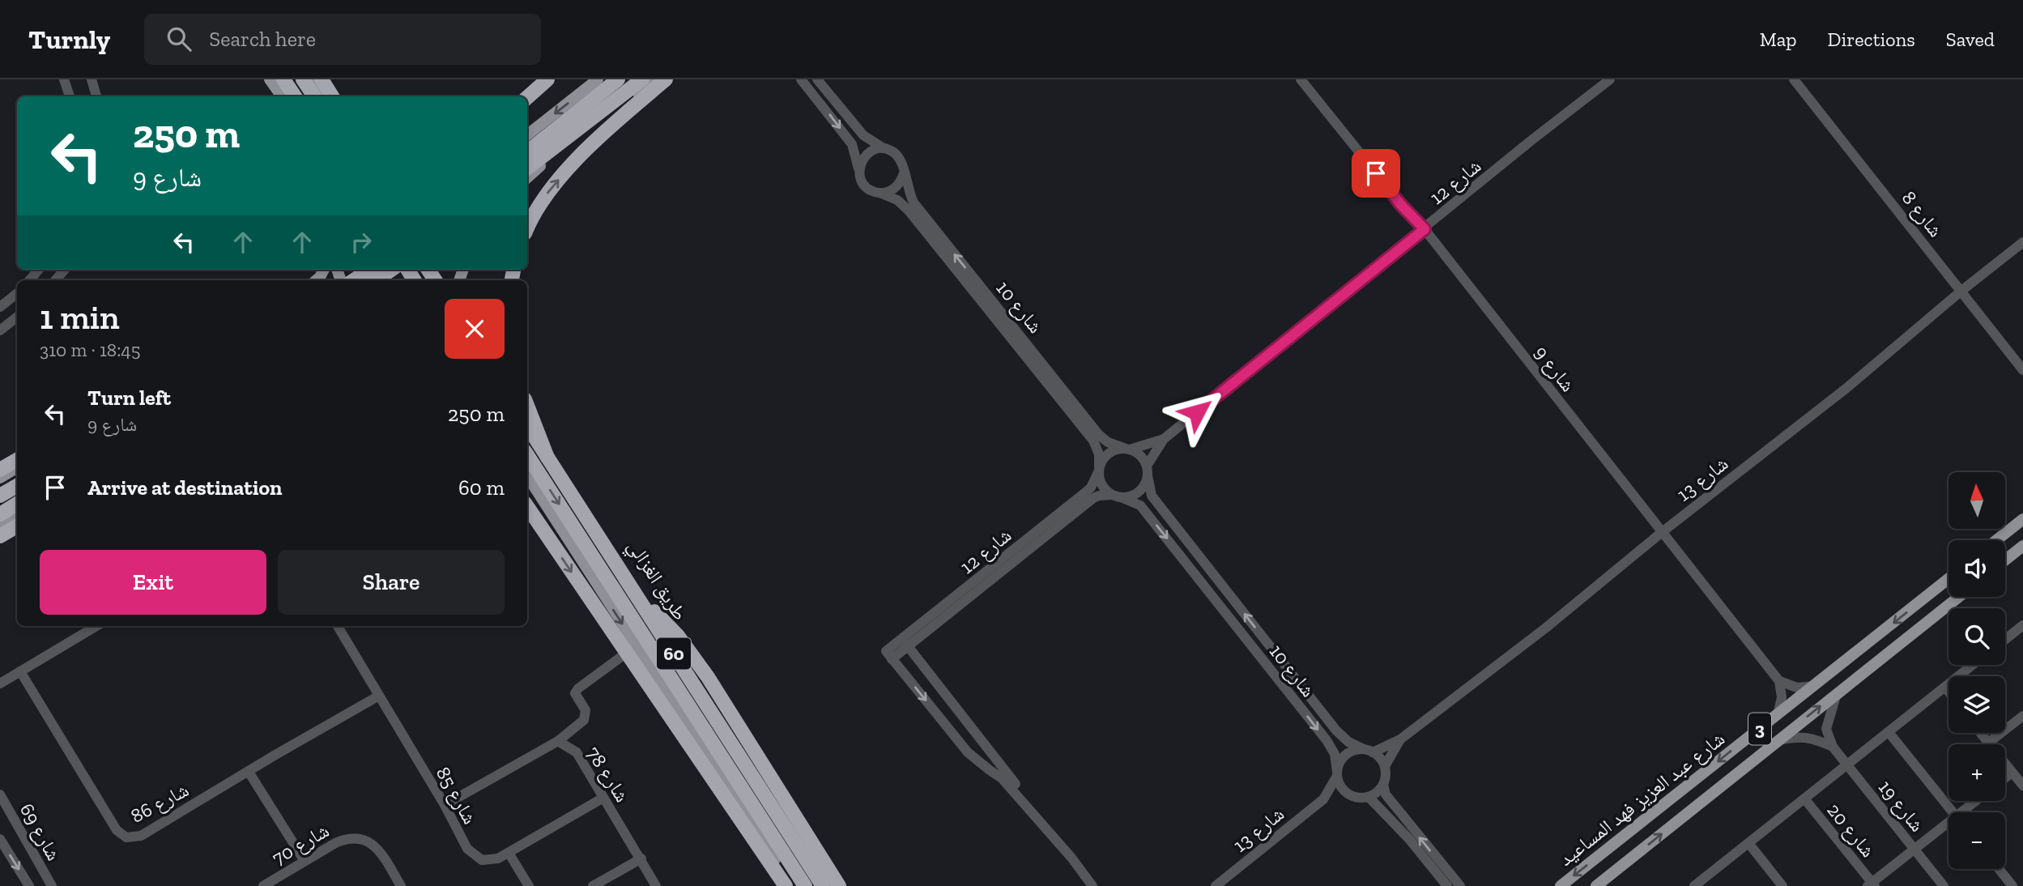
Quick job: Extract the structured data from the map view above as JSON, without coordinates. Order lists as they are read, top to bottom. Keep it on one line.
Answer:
{"streets":{"highway":["طريق الغزالي","60"],"main road":["3","شارع عبد العزيز فهد المساعيد"],"street":["شارع 12","شارع 8","شارع 10","شارع 9","شارع 13","شارع 78","شارع 85","شارع 86","شارع 19","شارع 20","شارع 69","شارع 70"]},"crossings":[["شارع 12","شارع 10"],["شارع 12","شارع 9"],["شارع 8","شارع 13"],["شارع 10","شارع 13"],["شارع 9","شارع 13"],["شارع 78","شارع 85"],["شارع 85","شارع 86"],["شارع عبد العزيز فهد المساعيد","شارع 19"],["شارع 19","شارع 20"]],"north":"top","page":{"header":"Turnly","search":"Search here","nav":["Map","Directions","Saved"],"turn":["250 m","شارع 9"],"heading":["1 min","310 m · 18:45"],"list":[{"name":"Turn left","note":"شارع 9","value":"250 m"},{"name":"Arrive at destination","value":"60 m"}],"map_buttons":["+","−"],"buttons":["Exit","Share"]}}
